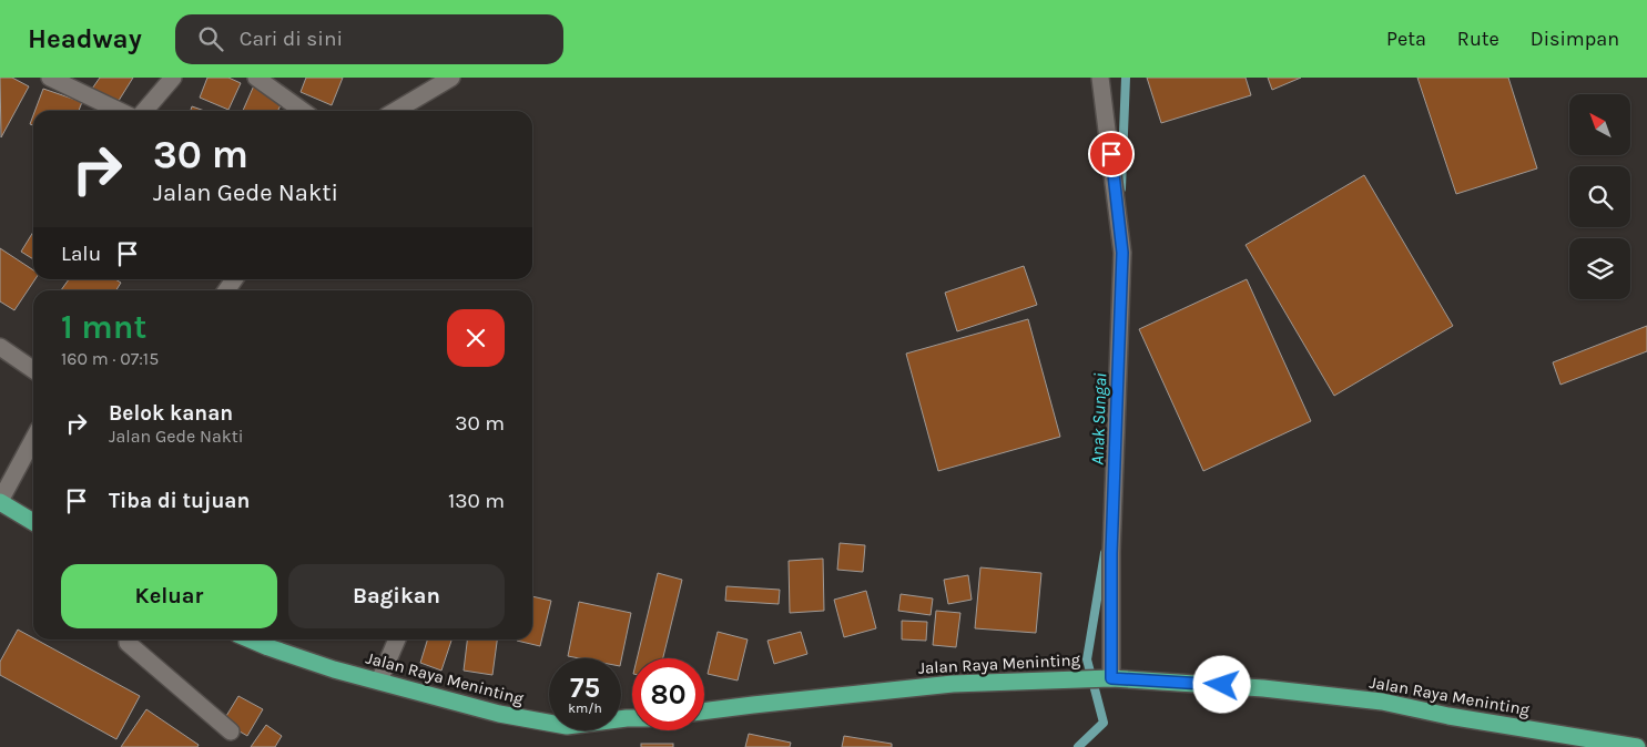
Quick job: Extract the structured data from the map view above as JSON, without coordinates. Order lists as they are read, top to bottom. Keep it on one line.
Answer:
{"streets":{"highway":["Jalan Raya Meninting"]},"water":["Anak Sungai"],"north":"top left","page":{"header":"Headway","search":"Cari di sini","nav":["Peta","Rute","Disimpan"],"turn":["30 m","Jalan Gede Nakti"],"then":"Lalu","heading":["1 mnt","160 m · 07:15"],"list":[{"name":"Belok kanan","note":"Jalan Gede Nakti","value":"30 m"},{"name":"Tiba di tujuan","value":"130 m"}],"buttons":["Keluar","Bagikan"],"speed":"75 km/h","limit":"80"}}
